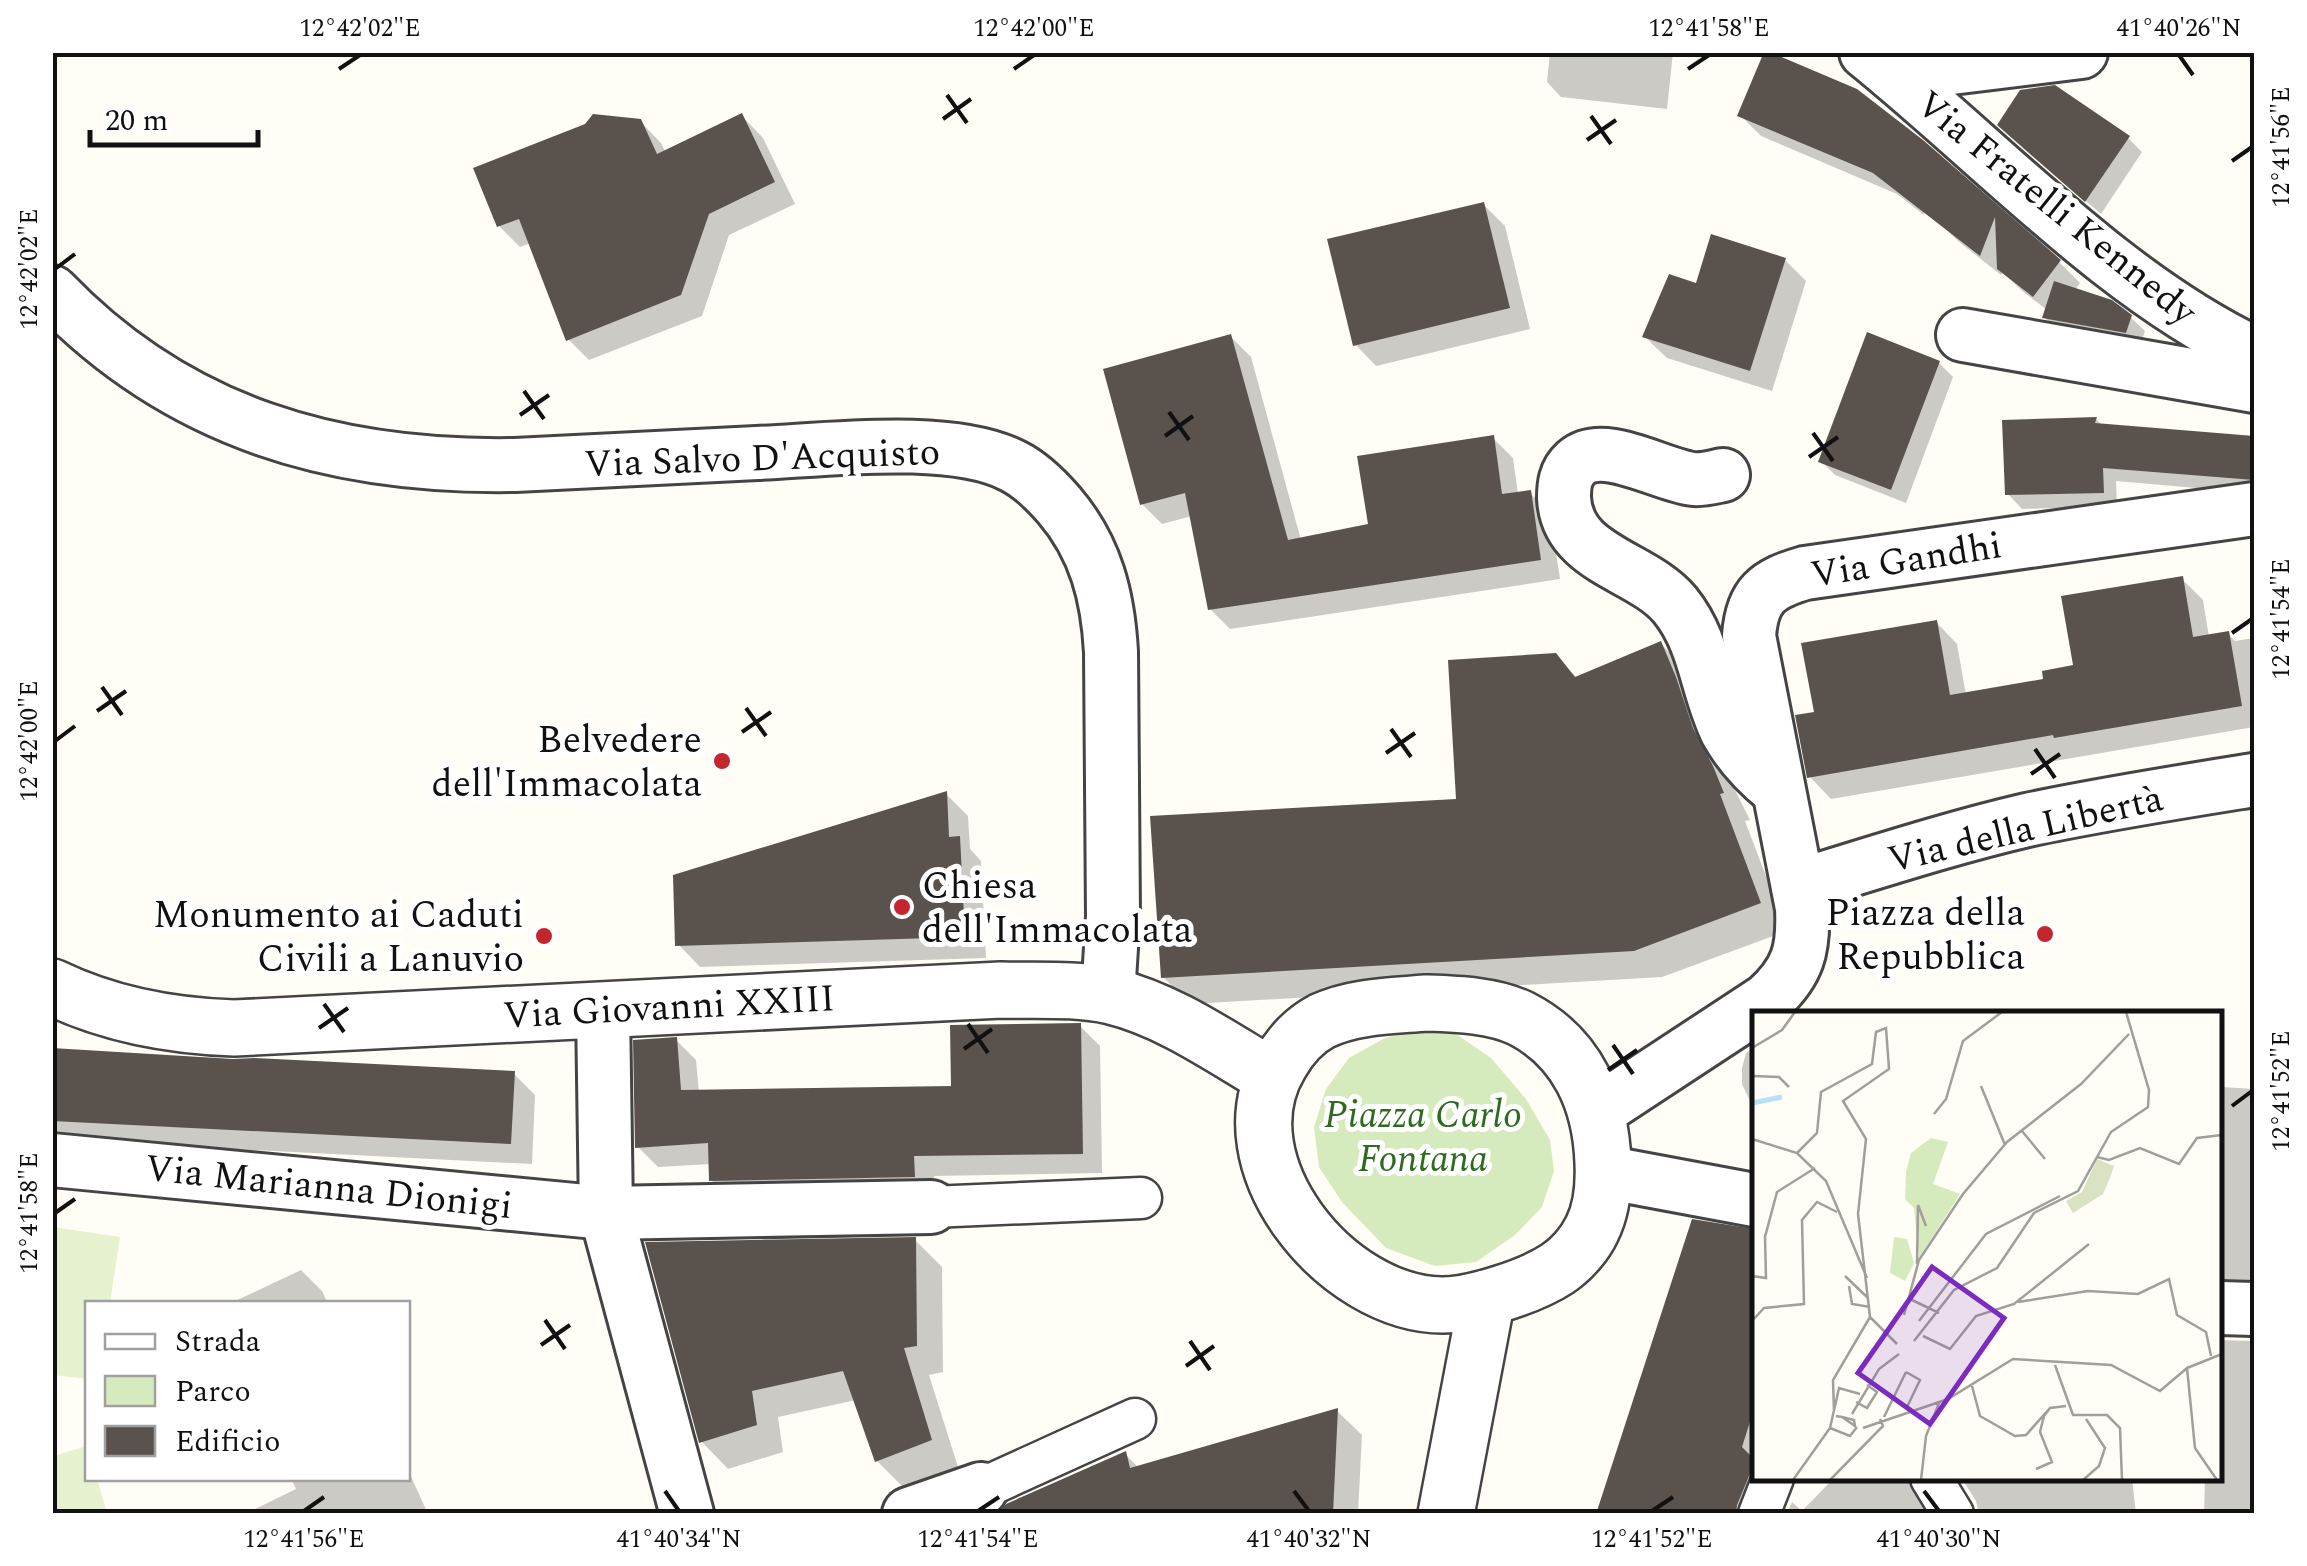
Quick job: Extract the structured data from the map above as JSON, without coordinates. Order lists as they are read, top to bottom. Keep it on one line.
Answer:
{"streets":{"street":["Via Fratelli Kennedy","Via Salvo D'Acquisto","Via Gandhi","Via della Libertà","Via Giovanni XXIII","Via Marianna Dionigi"]},"crossings":[["Via Salvo D'Acquisto","Via Giovanni XXIII"],["Via Gandhi","Via della Libertà"],["Via Gandhi","Via Giovanni XXIII"]],"parks":["Piazza Carlo Fontana"],"places":["Belvedere dell'Immacolata","Chiesa dell'Immacolata","Piazza della Repubblica","Monumento ai Caduti Civili a Lanuvio"],"legend":["Strada","Parco","Edificio"],"scale_bar":"20 m","coordinates":["12°42'02\"E","12°42'00\"E","12°41'58\"E","41°40'26\"N","12°41'56\"E","12°41'54\"E","12°41'52\"E","41°40'34\"N","41°40'32\"N","41°40'30\"N"]}
